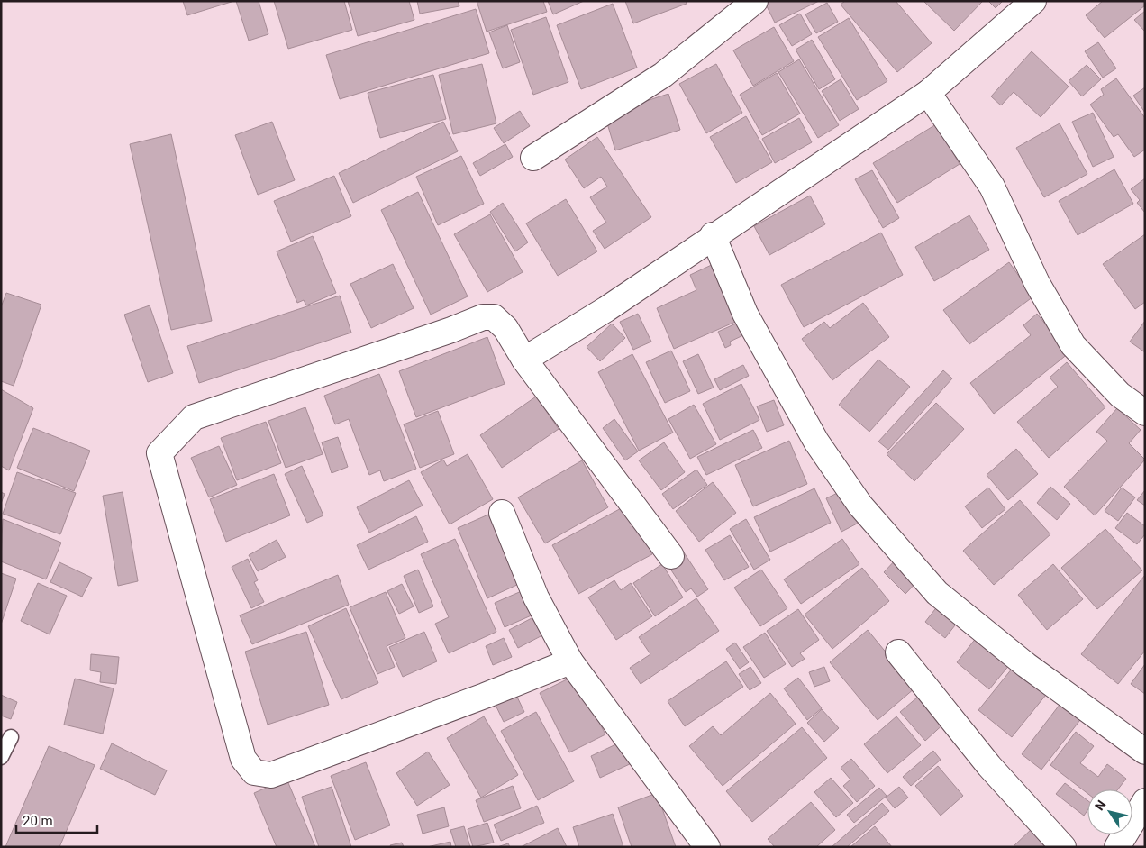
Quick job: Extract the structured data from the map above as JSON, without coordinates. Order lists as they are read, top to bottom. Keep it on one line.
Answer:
{"scale_bar":"20 m","north":"top left"}
